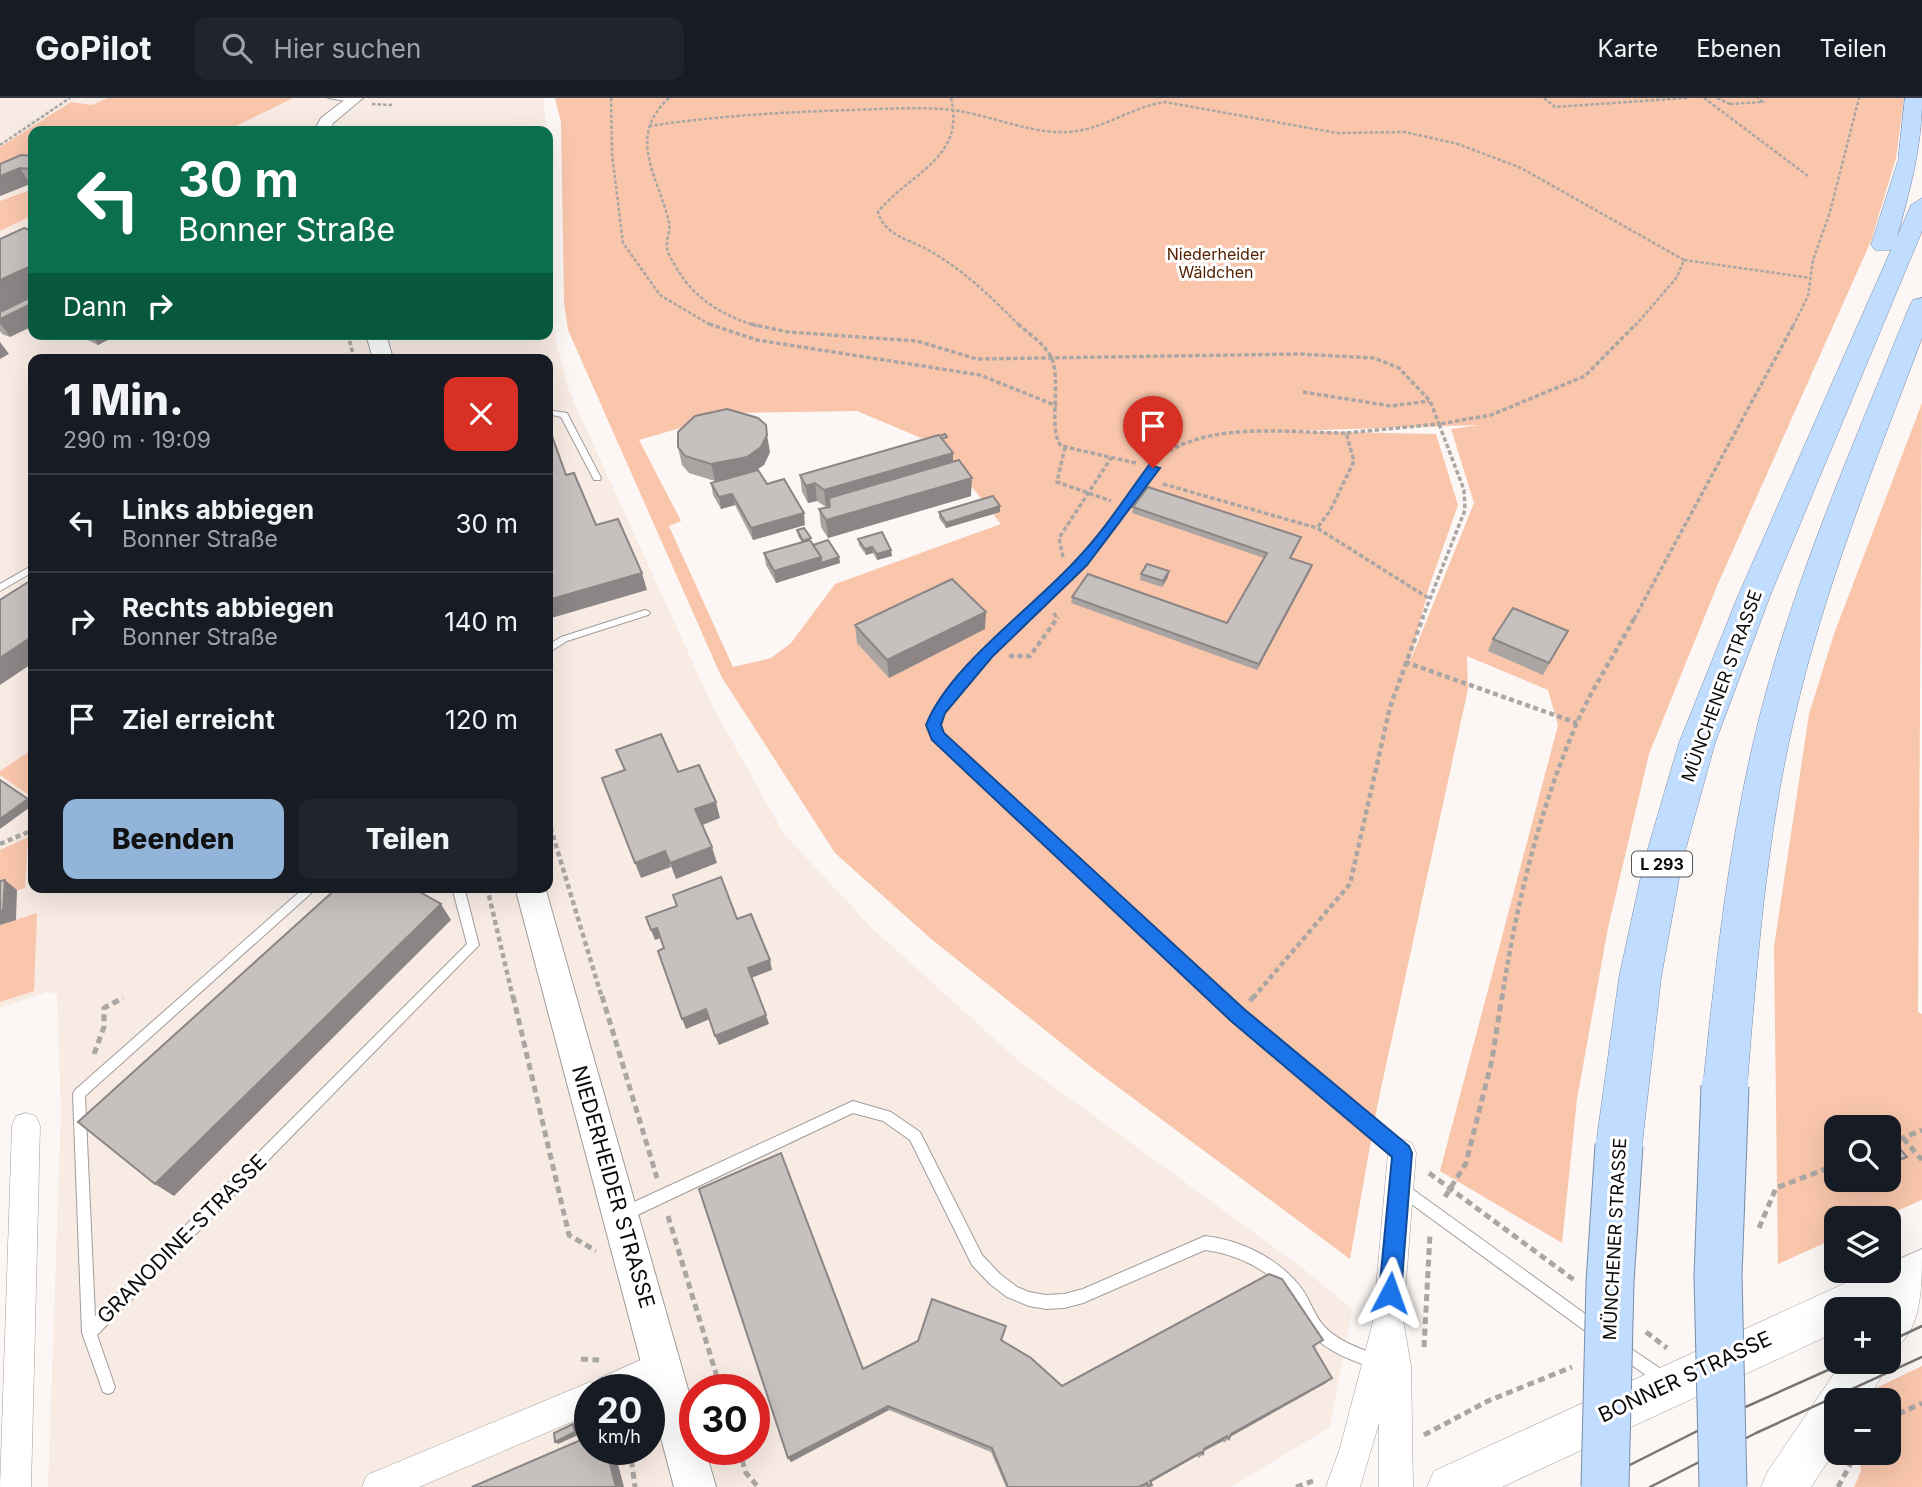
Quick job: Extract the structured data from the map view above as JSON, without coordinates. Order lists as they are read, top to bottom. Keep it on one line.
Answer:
{"streets":{"highway":["MÜNCHENER STRASSE","L 293"],"main road":["BONNER STRASSE"],"street":["NIEDERHEIDER STRASSE"],"lane":["GRANODINE-STRASSE"]},"parks":["Niederheider Wäldchen"],"page":{"header":"GoPilot","search":"Hier suchen","nav":["Karte","Ebenen","Teilen"],"turn":["30 m","Bonner Straße"],"then":"Dann","heading":["1 Min.","290 m · 19:09"],"list":[{"name":"Links abbiegen","note":"Bonner Straße","value":"30 m"},{"name":"Rechts abbiegen","note":"Bonner Straße","value":"140 m"},{"name":"Ziel erreicht","value":"120 m"}],"buttons":["Beenden","Teilen"],"map_buttons":["+","−"],"speed":"20 km/h","limit":"30"}}
